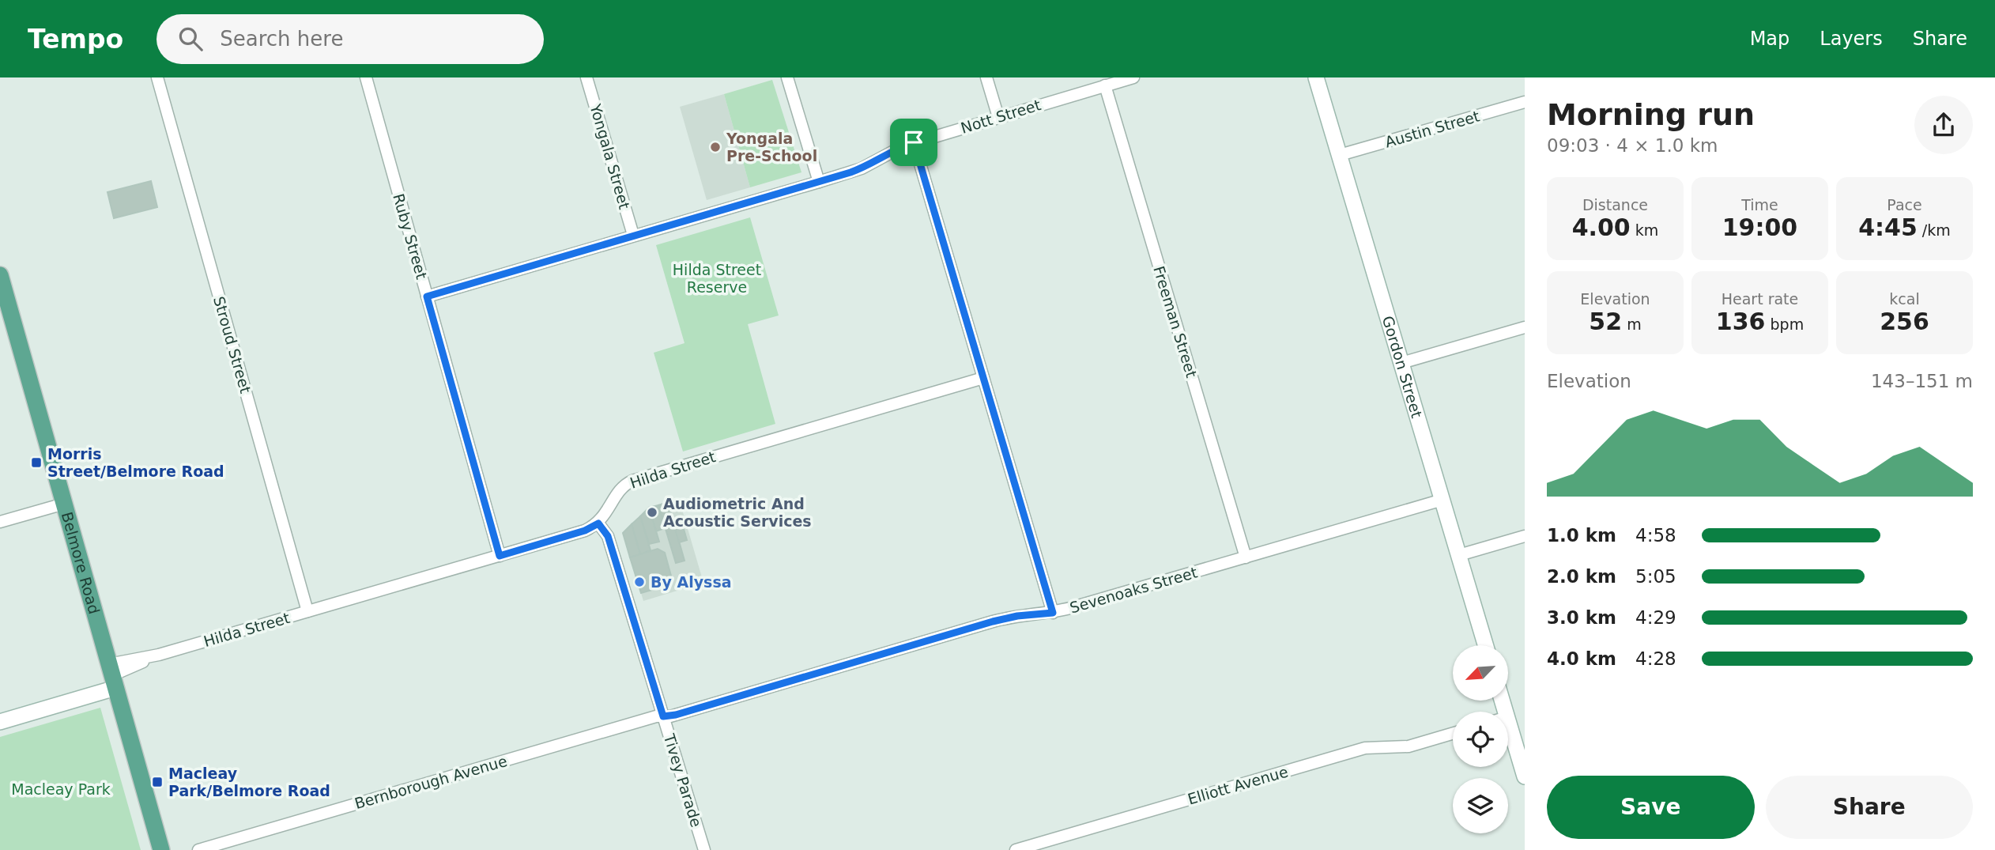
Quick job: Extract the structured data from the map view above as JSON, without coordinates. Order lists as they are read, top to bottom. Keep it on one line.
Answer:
{"streets":{"main road":["Belmore Road"],"street":["Nott Street","Austin Street","Yongala Street","Ruby Street","Freeman Street","Stroud Street","Gordon Street","Hilda Street","Sevenoaks Street","Tivey Parade","Bernborough Avenue","Elliott Avenue"]},"crossings":[["Nott Street","Yongala Street"],["Nott Street","Ruby Street"],["Nott Street","Freeman Street"],["Austin Street","Gordon Street"],["Ruby Street","Hilda Street"],["Freeman Street","Sevenoaks Street"],["Stroud Street","Hilda Street"],["Gordon Street","Sevenoaks Street"],["Hilda Street","Belmore Road"],["Hilda Street","Tivey Parade"],["Sevenoaks Street","Tivey Parade"],["Sevenoaks Street","Bernborough Avenue"],["Tivey Parade","Bernborough Avenue"]],"parks":["Hilda Street Reserve","Macleay Park"],"places":{"other":["Yongala Pre-School","Audiometric And Acoustic Services","By Alyssa"],"transit":["Morris Street/Belmore Road","Macleay Park/Belmore Road"]},"north":"bottom left","page":{"header":"Tempo","search":"Search here","nav":["Map","Layers","Share"],"heading":["Morning run","09:03 · 4 × 1.0 km"],"stats":[["Distance","4.00 km"],["Time","19:00"],["Pace","4:45 /km"],["Elevation","52 m"],["Heart rate","136 bpm"],["kcal","256"]],"chart":["Elevation","143–151 m"],"list":[{"name":"1.0 km","note":"4:58"},{"name":"2.0 km","note":"5:05"},{"name":"3.0 km","note":"4:29"},{"name":"4.0 km","note":"4:28"}],"buttons":["Save","Share"]}}
